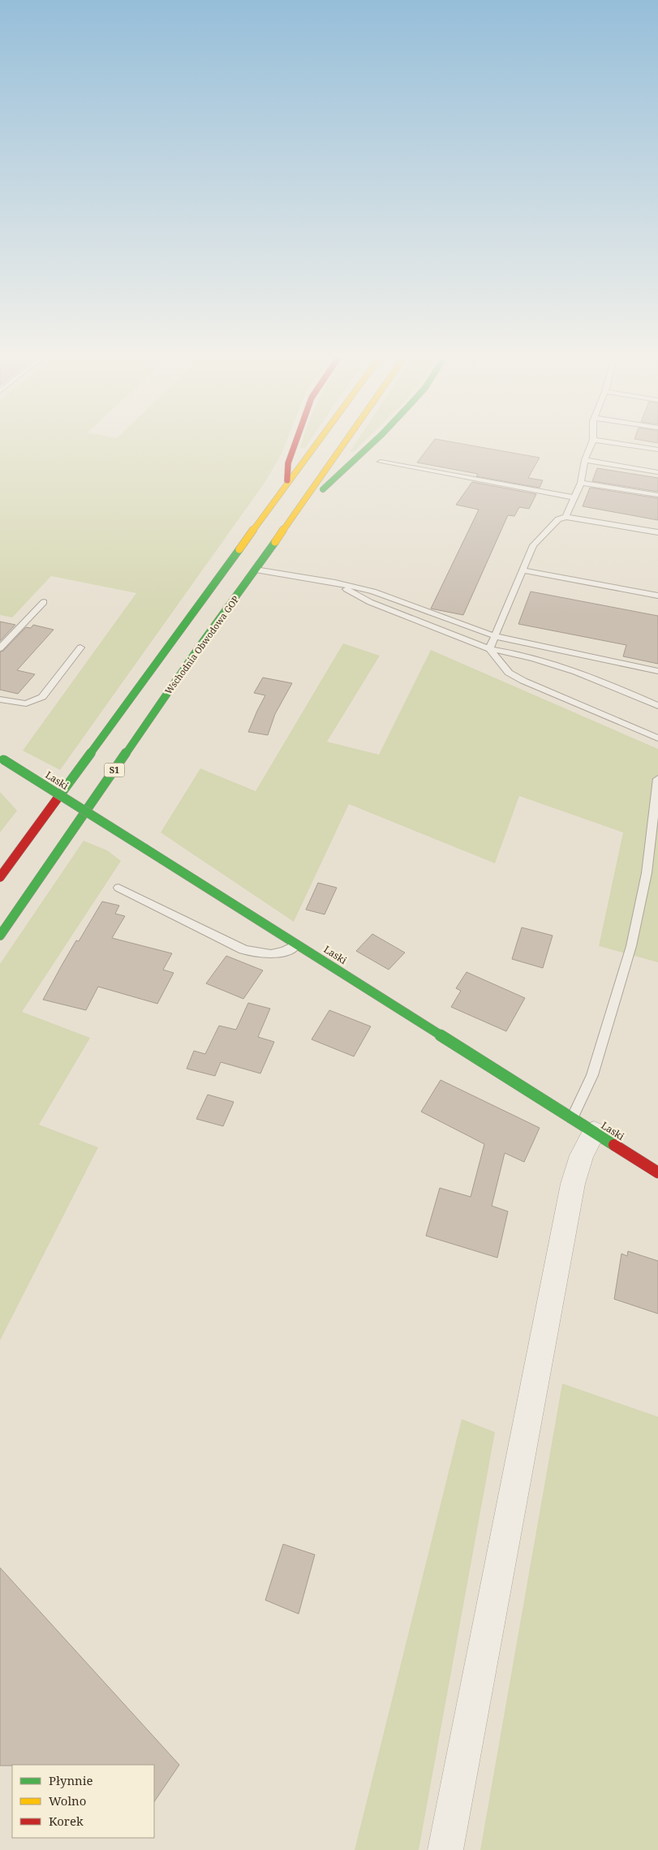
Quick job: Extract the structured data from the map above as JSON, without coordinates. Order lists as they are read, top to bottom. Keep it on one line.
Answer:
{"streets":{"main road":["Wschodnia Obwodowa GOP","S1","Laski"]},"legend":["Płynnie","Wolno","Korek"]}
